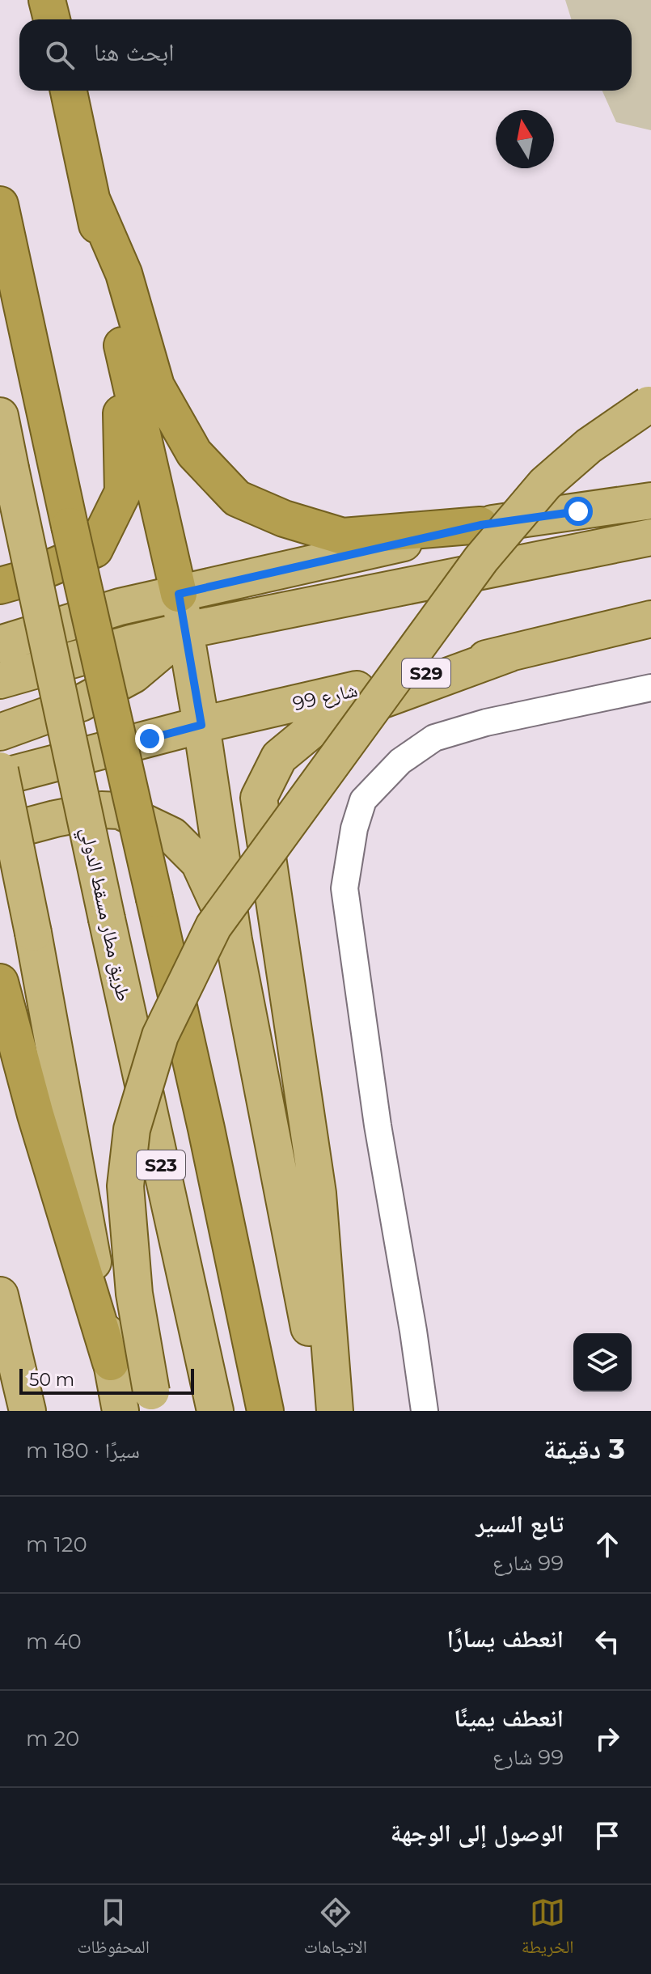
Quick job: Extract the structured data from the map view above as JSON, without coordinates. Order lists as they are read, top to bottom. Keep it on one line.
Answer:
{"streets":{"main road":["S29","99 شارع","طريق مطار مسقط الدولي","S23"]},"scale_bar":"50 m","north":"top","page":{"search":"ابحث هنا","scale":"50 m","heading":["3 دقيقة","سيرًا · 180 m"],"list":[["تابع السير","99 شارع","120 m"],["انعطف يسارًا","40 m"],["انعطف يمينًا","99 شارع","20 m"],"الوصول إلى الوجهة"],"nav":["الخريطة","الاتجاهات","المحفوظات"]}}
